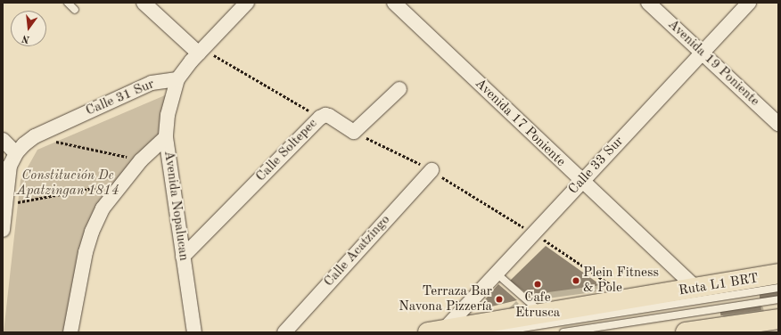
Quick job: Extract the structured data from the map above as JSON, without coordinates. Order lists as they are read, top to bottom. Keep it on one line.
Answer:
{"streets":{"street":["Avenida 19 Poniente","Calle 31 Sur","Avenida 17 Poniente","Calle Soltepec","Calle 33 Sur","Avenida Nopalucan","Calle Acatzingo"],"lane":["Ruta L1 BRT"]},"crossings":[["Avenida 19 Poniente","Calle 33 Sur"],["Calle 31 Sur","Avenida Nopalucan"],["Avenida 17 Poniente","Calle 33 Sur"],["Calle Soltepec","Avenida Nopalucan"]],"parks":["Constitución De Apatzingan 1814"],"places":["Plein Fitness & Pole","Cafe Etrusca","Terraza Bar Navona Pizzería"],"north":"bottom"}
